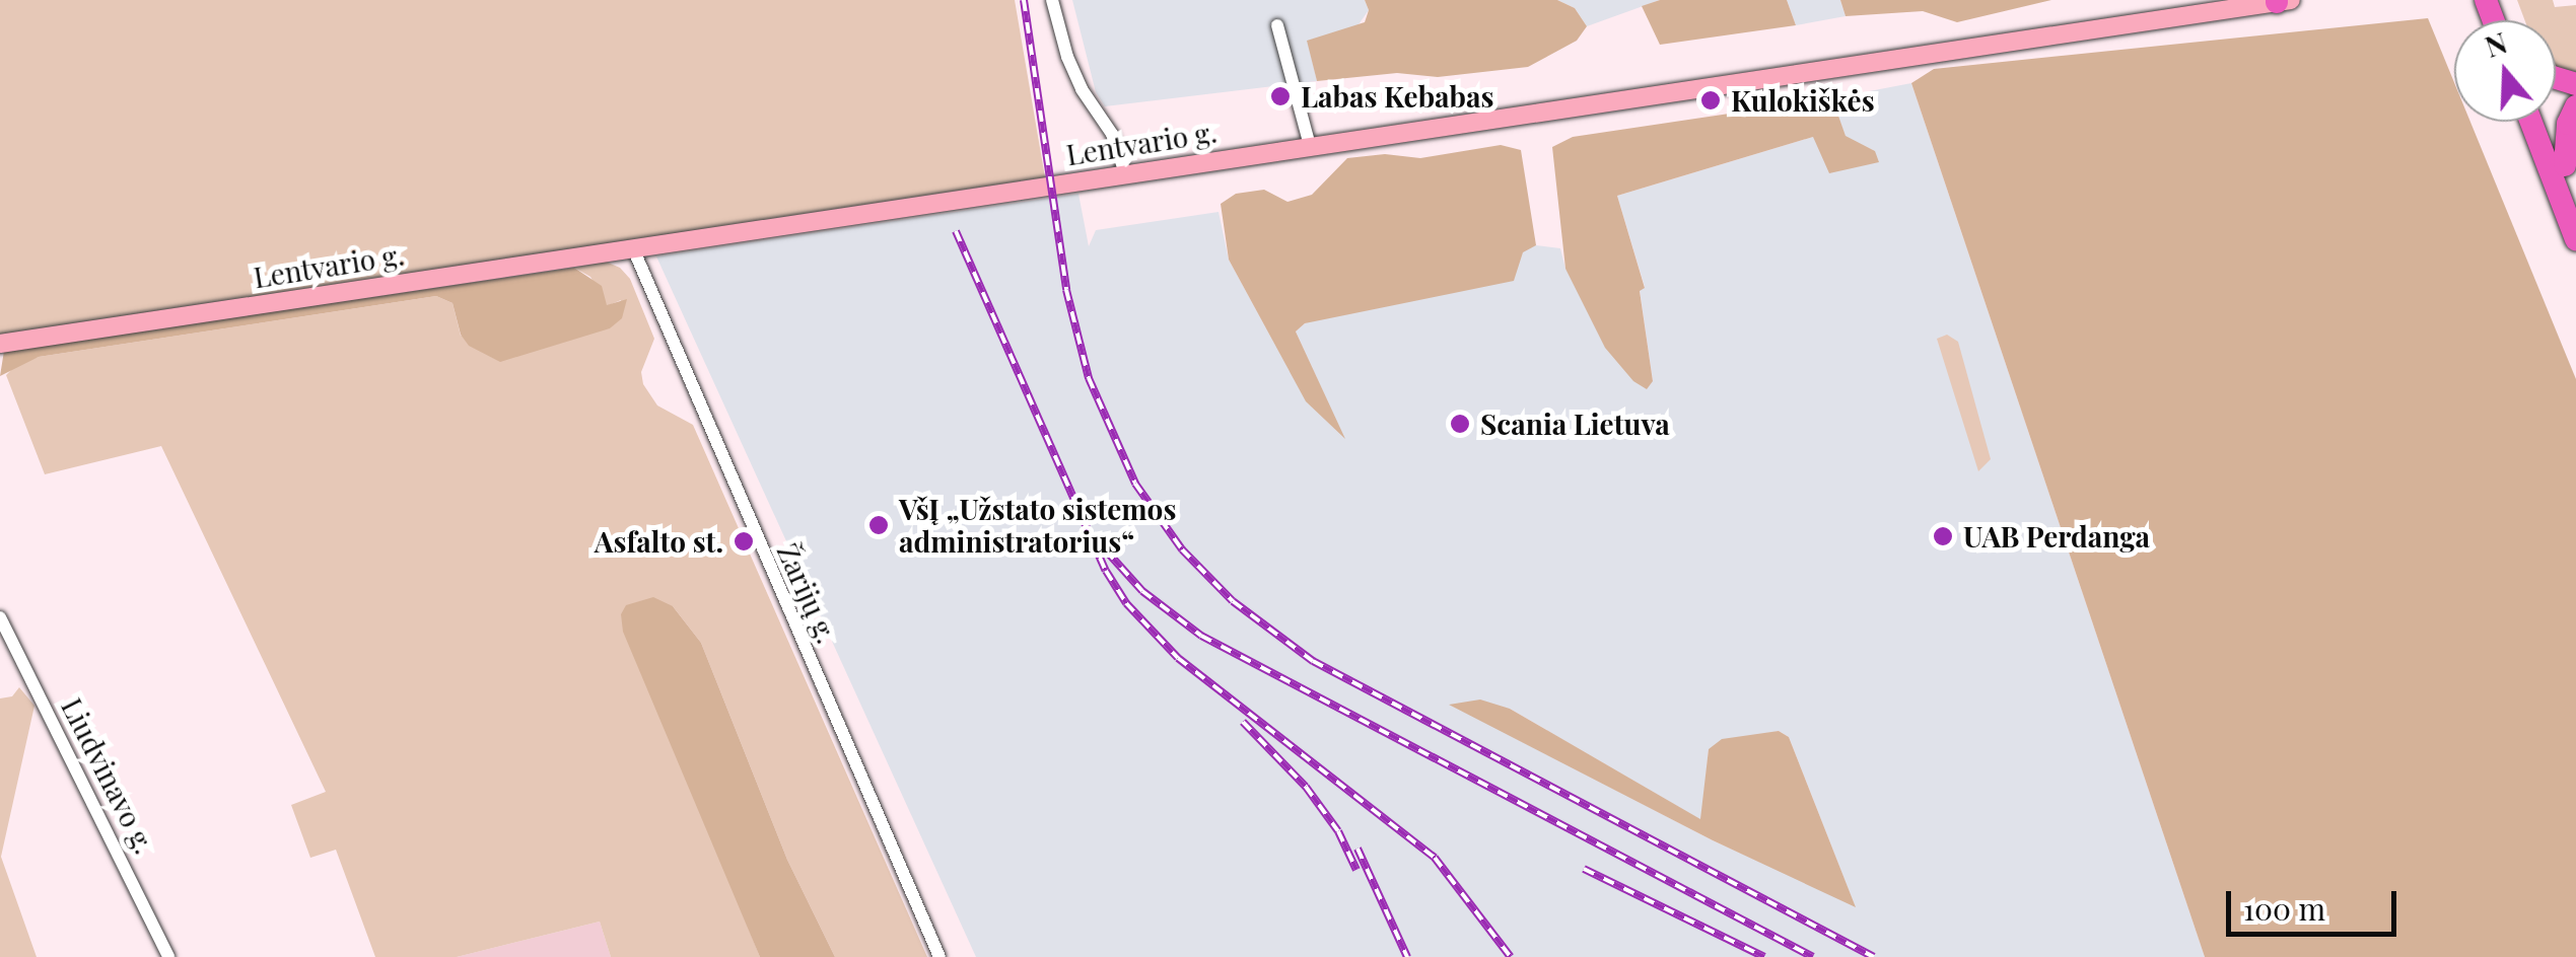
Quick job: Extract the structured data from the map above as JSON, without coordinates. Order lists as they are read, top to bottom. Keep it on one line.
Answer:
{"streets":{"main road":["Lentvario g."],"street":["Žarijų g.","Liudvinavo g."]},"crossings":[["Lentvario g.","Žarijų g."]],"places":["Labas Kebabas","Kulokiškės","Scania Lietuva","VšĮ „Užstato sistemos administratorius“","UAB Perdanga","Asfalto st."],"scale_bar":"100 m","north":"top"}
